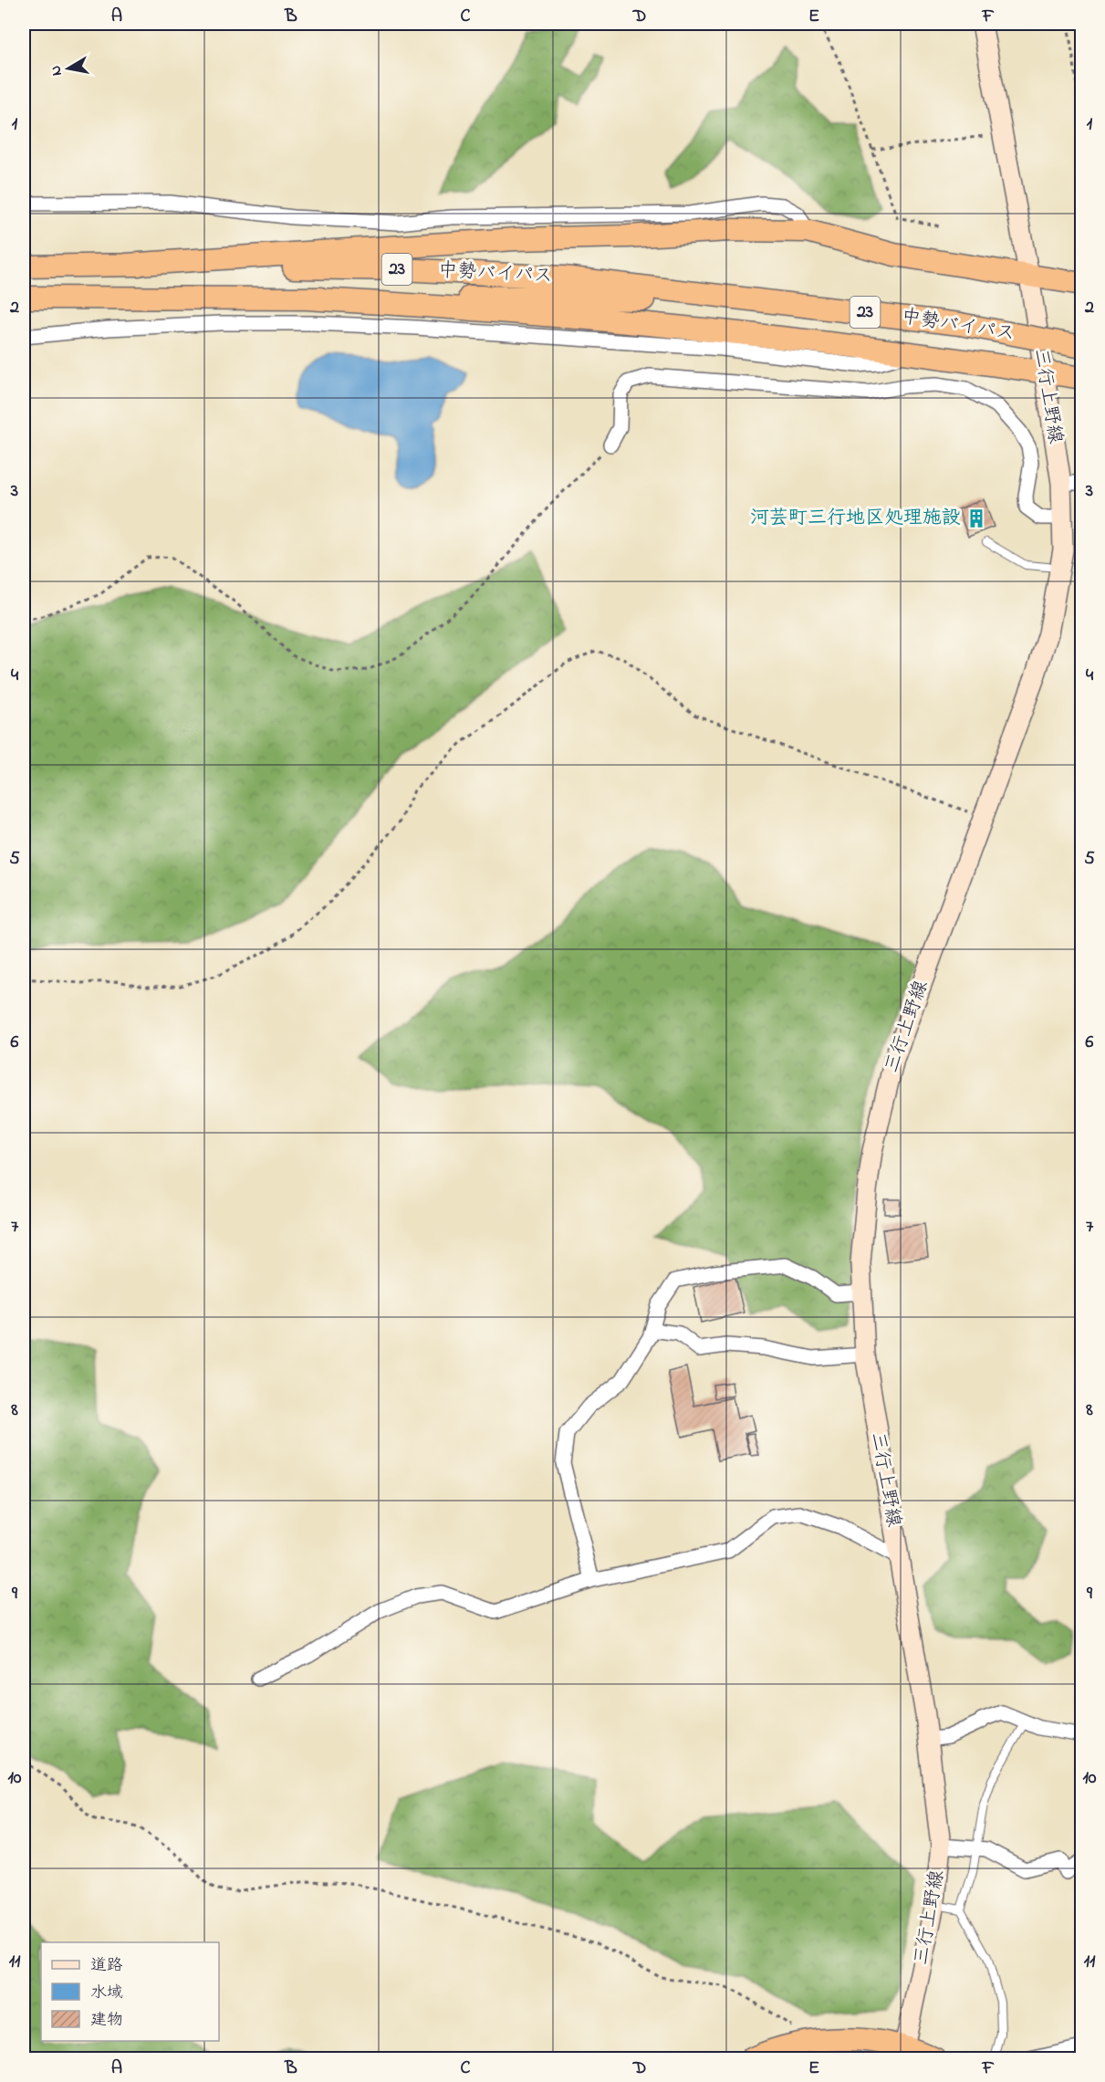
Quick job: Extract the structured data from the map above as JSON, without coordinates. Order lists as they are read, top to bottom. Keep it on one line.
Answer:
{"streets":{"highway":["23","中勢バイパス"],"main road":["三行上野線"]},"places":{"building":["河芸町三行地区処理施設"]},"legend":["道路","水域","建物"],"north":"left","grid":{"columns":["A","B","C","D","E","F"],"rows":["1","2","3","4","5","6","7","8","9","10","11"]}}
